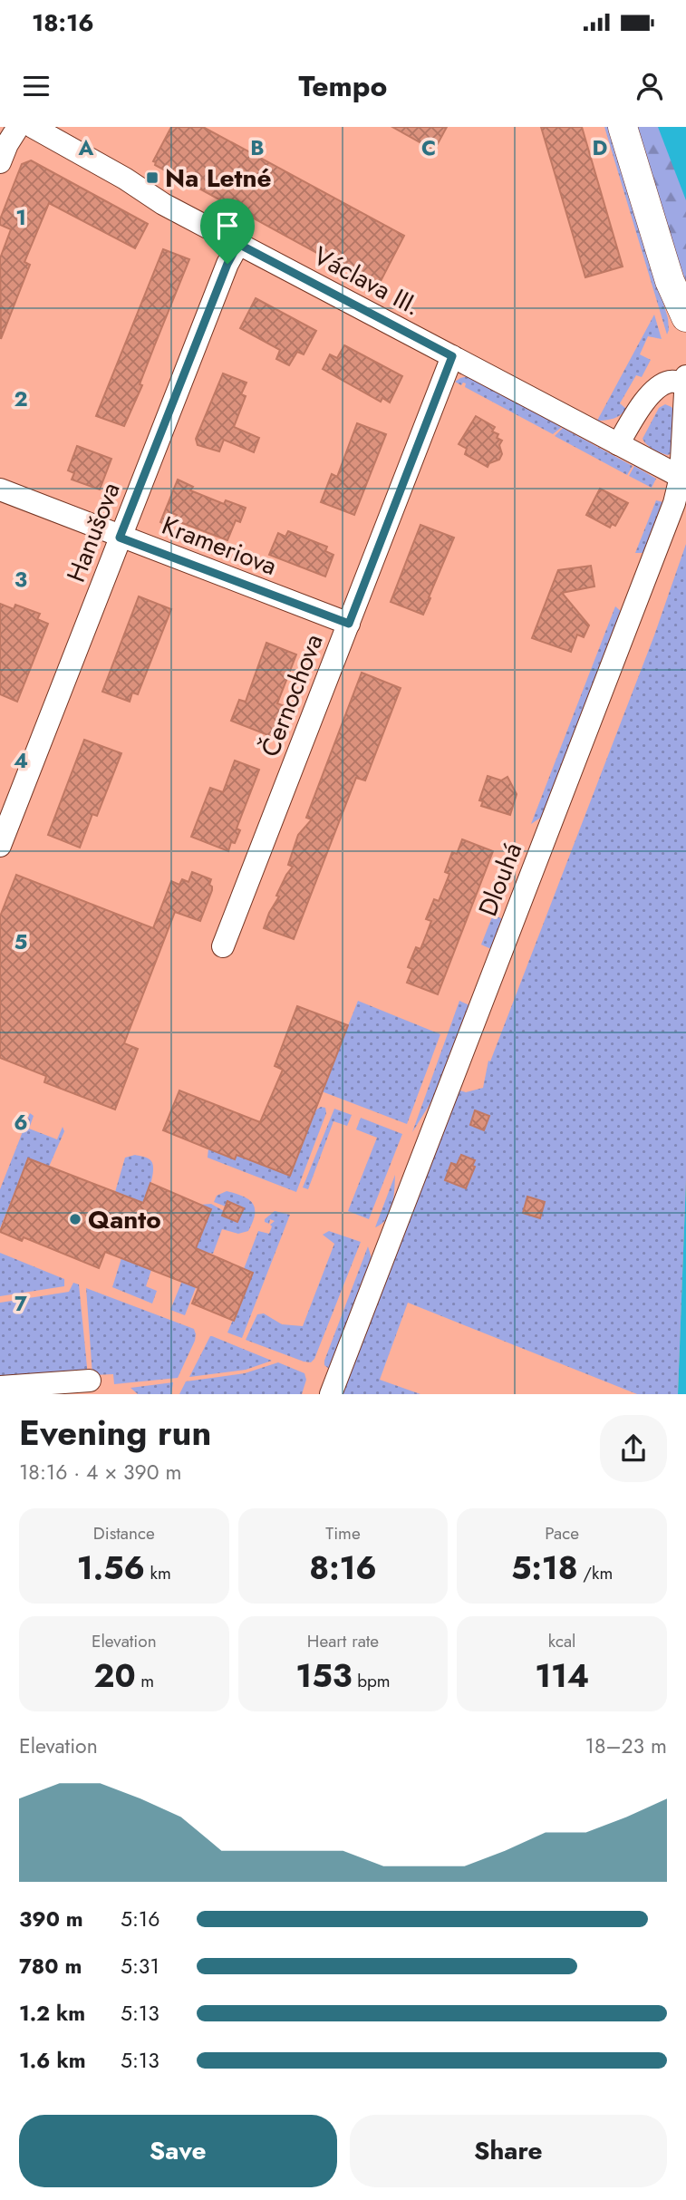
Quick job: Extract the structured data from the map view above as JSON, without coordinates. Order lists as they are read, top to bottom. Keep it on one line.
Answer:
{"streets":{"street":["Václava III.","Hanušova","Krameriova","Černochova","Dlouhá"]},"crossings":[["Václava III.","Hanušova"],["Václava III.","Černochova"],["Václava III.","Dlouhá"],["Hanušova","Krameriova"],["Krameriova","Černochova"]],"places":{"transit":["Na Letné"],"other":["Qanto"]},"page":{"status":"18:16","header":"Tempo","heading":["Evening run","18:16 · 4 × 390 m"],"stats":[["Distance","1.56 km"],["Time","8:16"],["Pace","5:18 /km"],["Elevation","20 m"],["Heart rate","153 bpm"],["kcal","114"]],"chart":["Elevation","18–23 m"],"list":[{"name":"390 m","note":"5:16"},{"name":"780 m","note":"5:31"},{"name":"1.2 km","note":"5:13"},{"name":"1.6 km","note":"5:13"}],"buttons":["Save","Share"]},"grid":{"columns":["A","B","C","D"],"rows":["1","2","3","4","5","6","7"]}}
